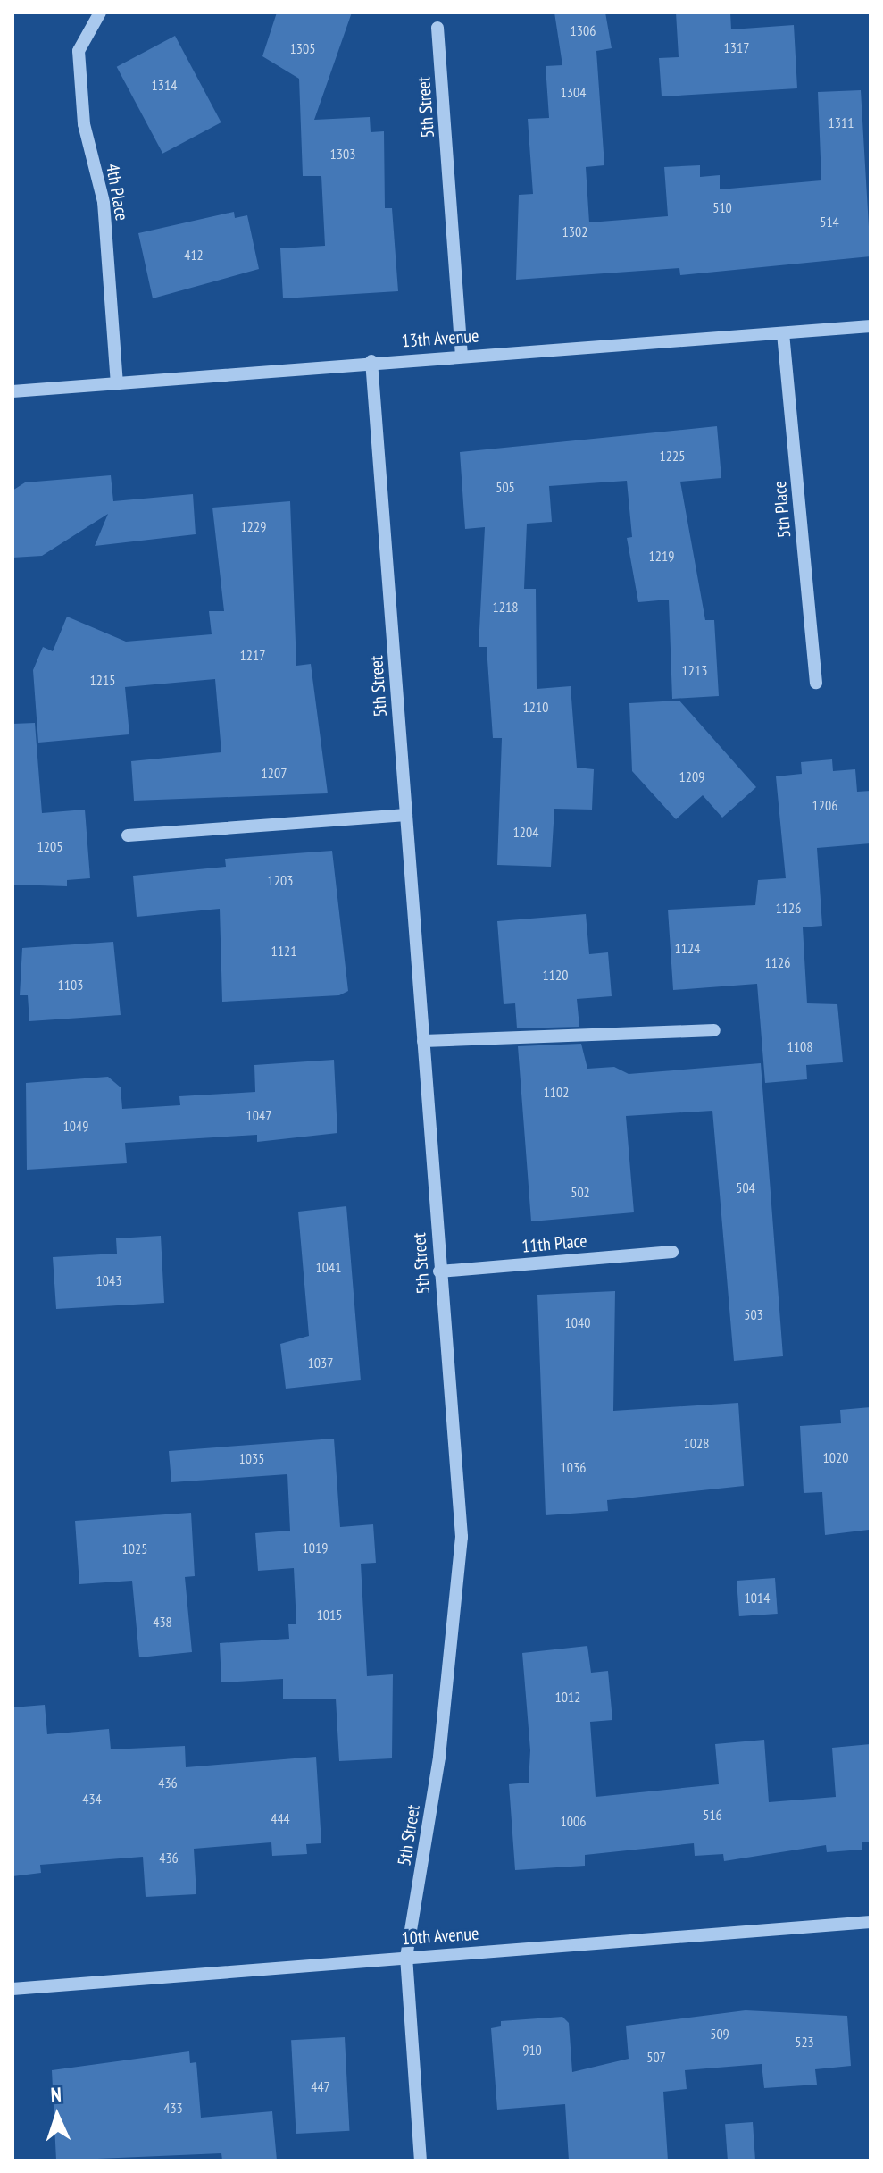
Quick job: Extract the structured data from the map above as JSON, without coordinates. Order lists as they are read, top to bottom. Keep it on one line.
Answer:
{"streets":{"street":["5th Street","4th Place","13th Avenue","5th Place","11th Place","10th Avenue"]},"crossings":[["5th Street","13th Avenue"],["5th Street","11th Place"],["5th Street","10th Avenue"],["4th Place","13th Avenue"],["13th Avenue","5th Place"]],"house_numbers":["1306","1317","1305","1314","1304","1311","1303","510","514","1302","412","1225","505","1229","1219","1218","1217","1213","1215","1210","1207","1209","1206","1204","1205","1203","1126","1124","1121","1126","1120","1103","1108","1102","1047","1049","504","502","1041","1043","503","1040","1037","1028","1020","1035","1036","1019","1025","1014","1015","438","1012","436","434","516","444","1006","436","509","523","910","507","447","433"],"north":"top"}
